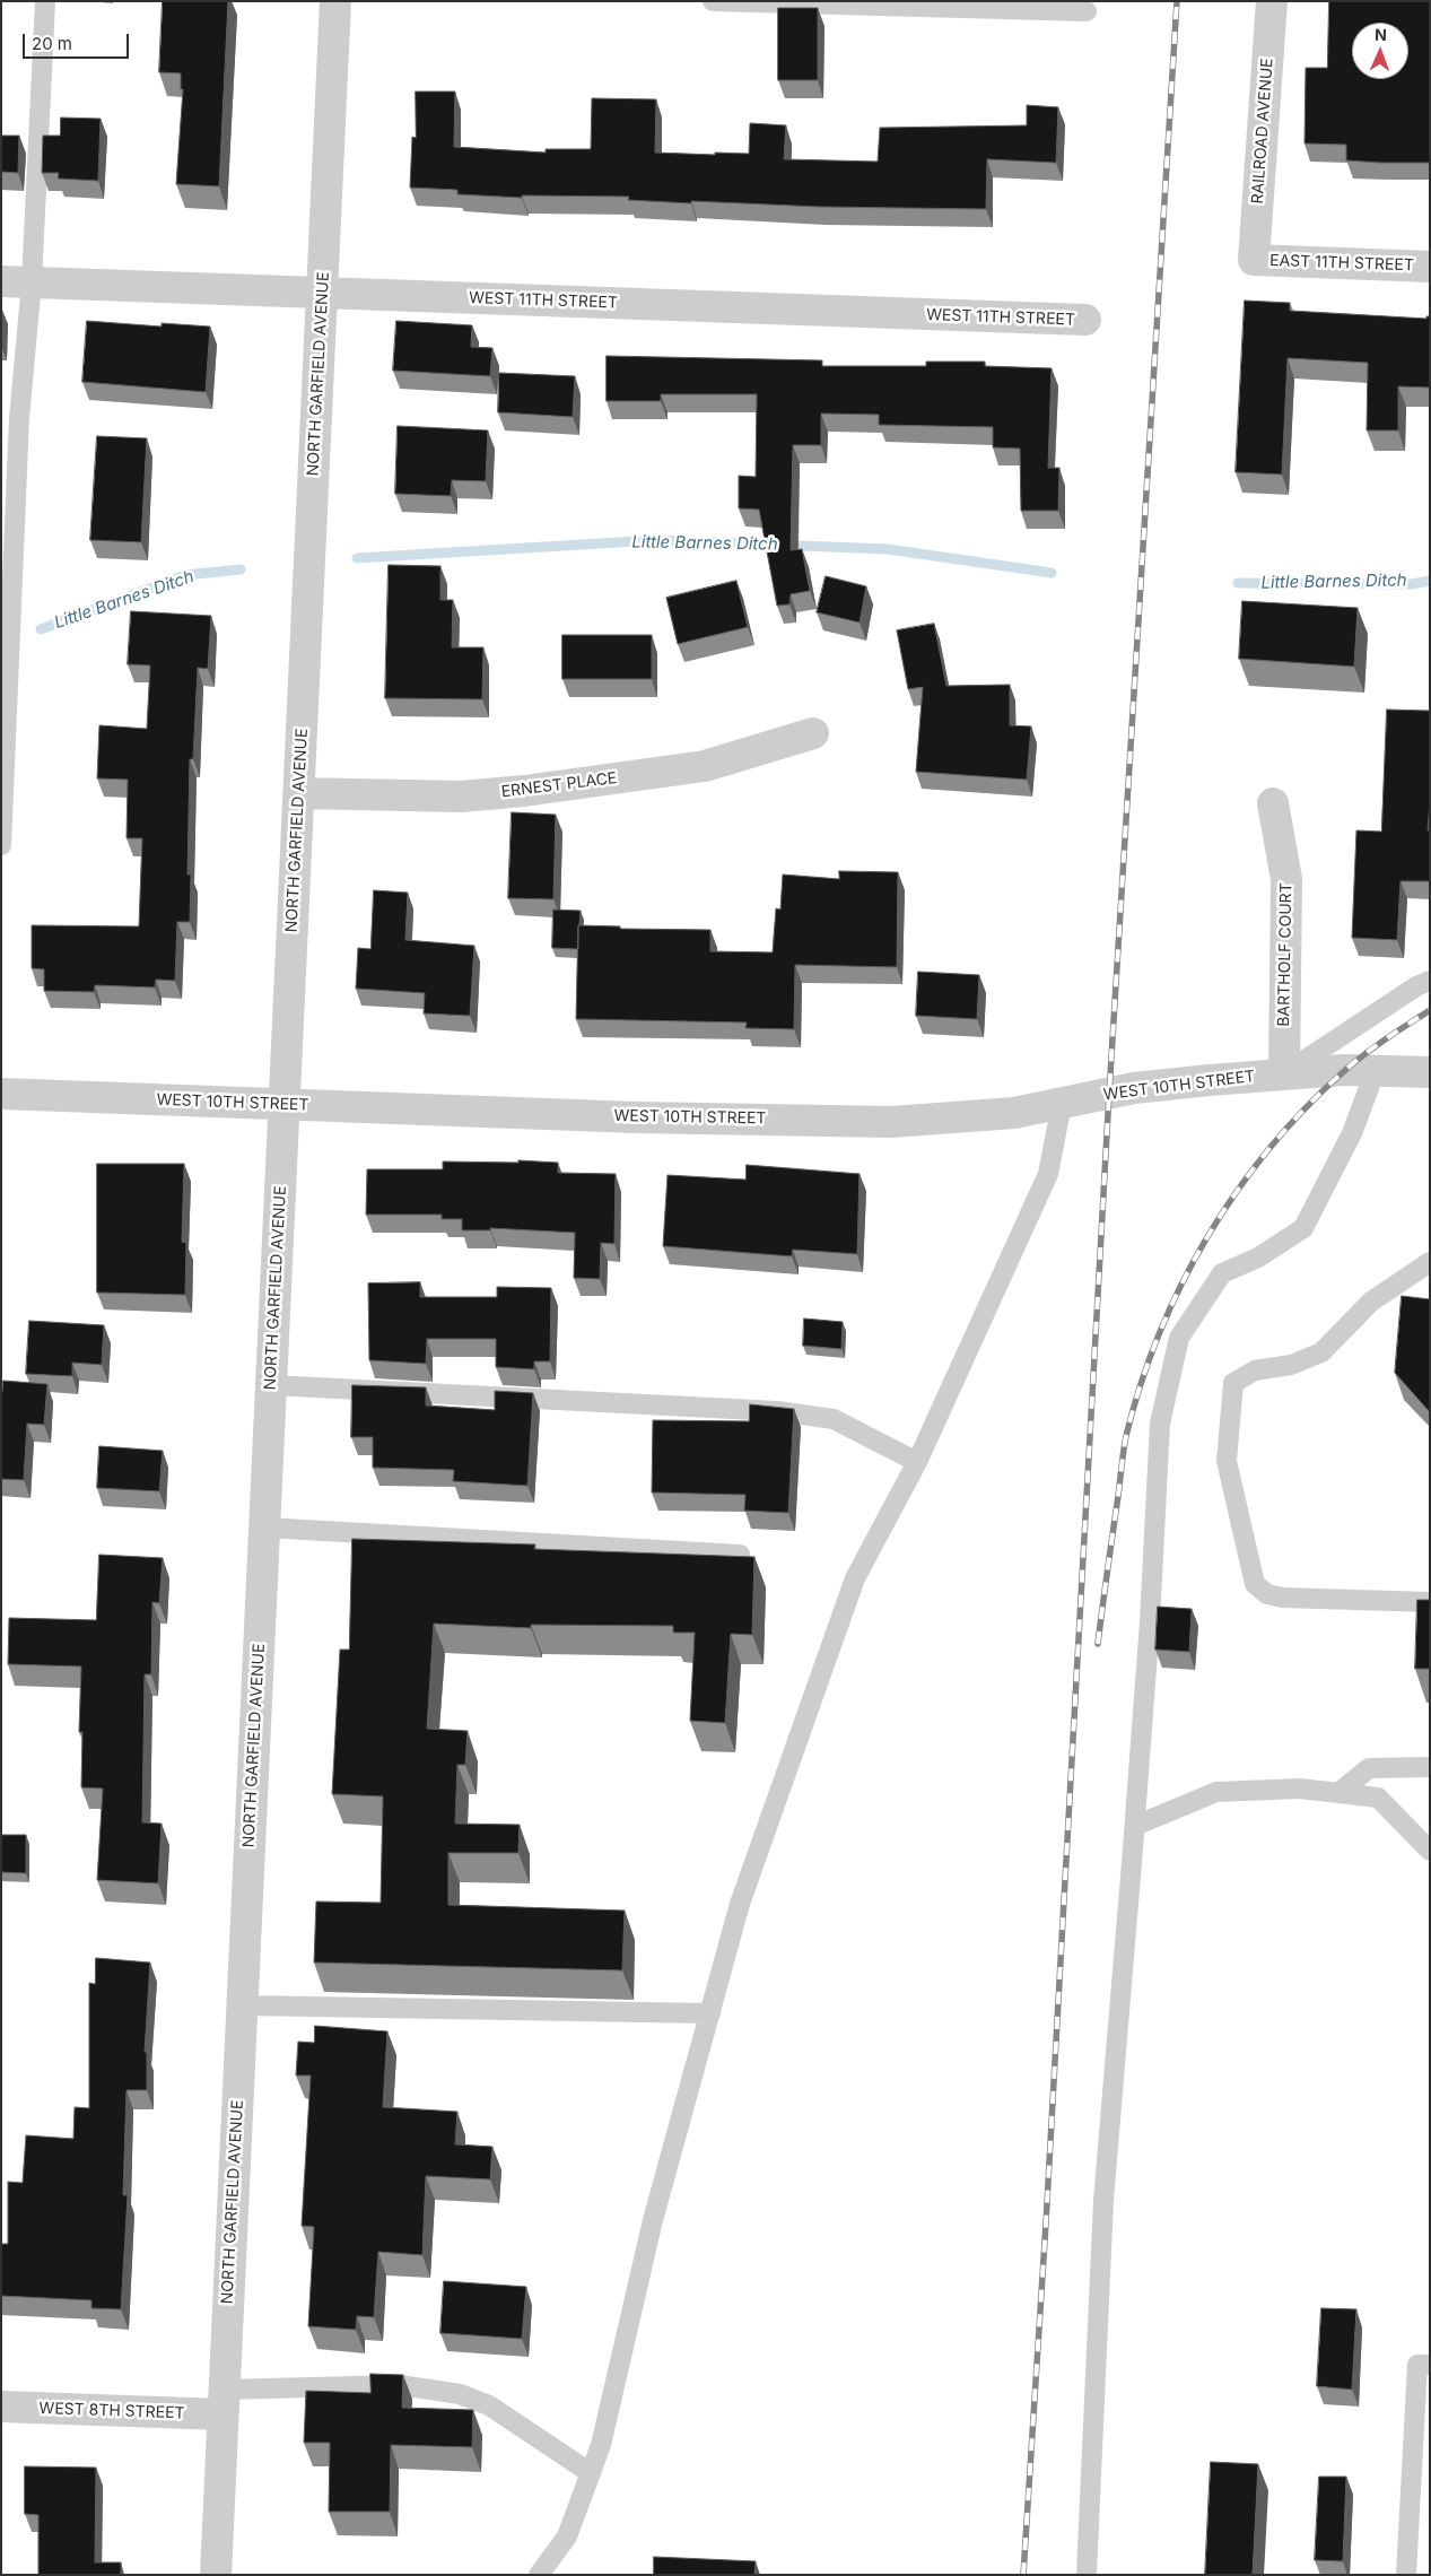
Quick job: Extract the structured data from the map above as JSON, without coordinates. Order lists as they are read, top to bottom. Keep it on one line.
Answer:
{"streets":{"street":["RAILROAD AVENUE","EAST 11TH STREET","WEST 11TH STREET","NORTH GARFIELD AVENUE","ERNEST PLACE","BARTHOLF COURT","WEST 10TH STREET","WEST 8TH STREET"]},"crossings":[["RAILROAD AVENUE","EAST 11TH STREET"],["WEST 11TH STREET","NORTH GARFIELD AVENUE"],["NORTH GARFIELD AVENUE","ERNEST PLACE"],["NORTH GARFIELD AVENUE","WEST 10TH STREET"],["NORTH GARFIELD AVENUE","WEST 8TH STREET"],["BARTHOLF COURT","WEST 10TH STREET"]],"water":["Little Barnes Ditch"],"scale_bar":"20 m","north":"top"}
